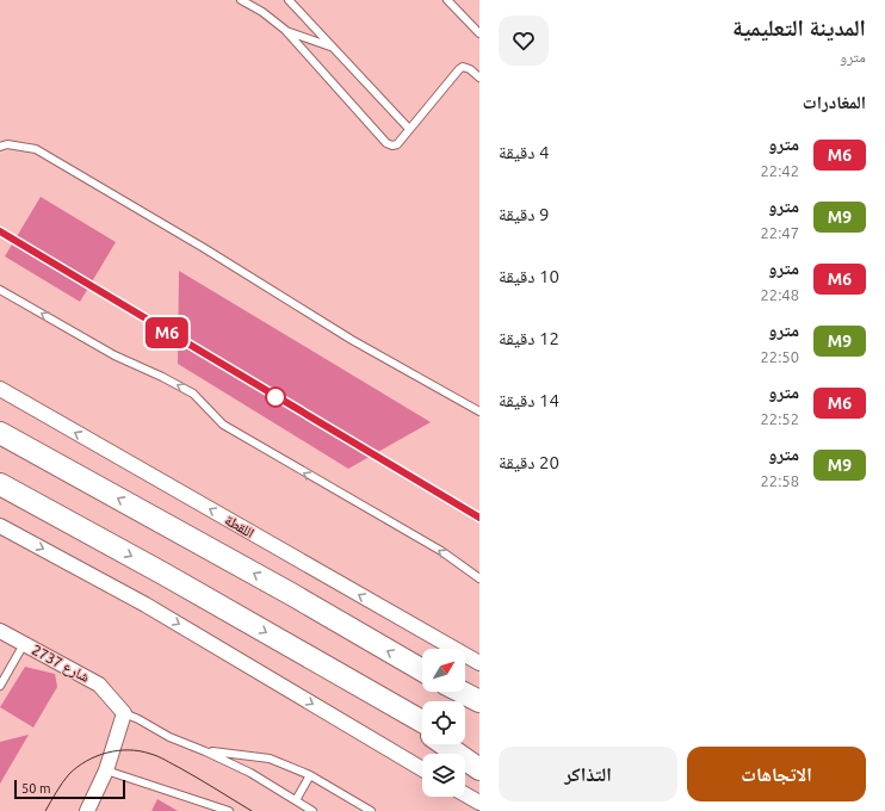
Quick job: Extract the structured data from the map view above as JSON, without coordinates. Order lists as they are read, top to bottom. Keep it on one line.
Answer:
{"streets":{"street":["اللقطة","شارع 2737"]},"lines":["metro line M6"],"scale_bar":"50 m","north":"top right","page":{"heading":[["المدينة التعليمية","مترو"],"المغادرات"],"on_map":"M6","list":[{"mark":"M6","name":"مترو","note":"22:42","value":"4 دقيقة"},{"mark":"M9","name":"مترو","note":"22:47","value":"9 دقيقة"},{"mark":"M6","name":"مترو","note":"22:48","value":"10 دقيقة"},{"mark":"M9","name":"مترو","note":"22:50","value":"12 دقيقة"},{"mark":"M6","name":"مترو","note":"22:52","value":"14 دقيقة"},{"mark":"M9","name":"مترو","note":"22:58","value":"20 دقيقة"}],"buttons":["الاتجاهات","التذاكر"],"scale":"50 m"}}
